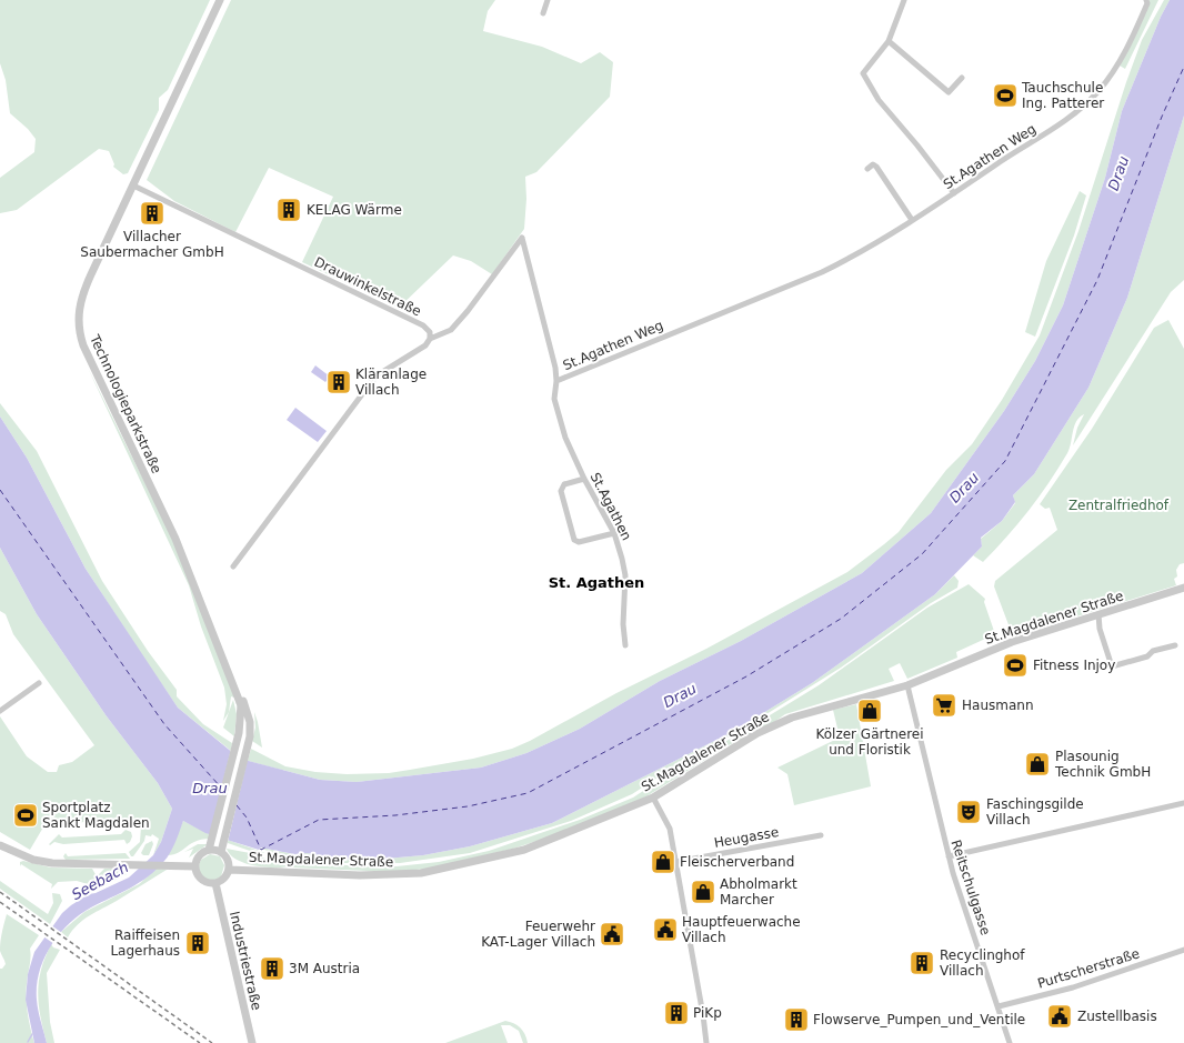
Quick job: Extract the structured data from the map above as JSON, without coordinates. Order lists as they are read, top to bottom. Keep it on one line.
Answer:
{"streets":{"street":["St.Agathen Weg","Drauwinkelstraße","Technologieparkstraße","St.Agathen","St.Magdalener Straße","Heugasse","Reitschulgasse","Industriestraße","Purtscherstraße"]},"crossings":[["St.Agathen Weg","Drauwinkelstraße"],["St.Agathen Weg","St.Agathen"],["Drauwinkelstraße","Technologieparkstraße"],["Technologieparkstraße","St.Magdalener Straße"],["Technologieparkstraße","Industriestraße"],["St.Magdalener Straße","Reitschulgasse"],["St.Magdalener Straße","Industriestraße"],["Reitschulgasse","Purtscherstraße"]],"districts":["St. Agathen"],"water":["Drau","Seebach"],"parks":["Zentralfriedhof"],"places":{"sports":["Tauchschule Ing. Patterer","Fitness Injoy","Sportplatz Sankt Magdalen"],"building":["KELAG Wärme","Villacher Saubermacher GmbH","Kläranlage Villach","Raiffeisen Lagerhaus","Recyclinghof Villach","3M Austria","PiKp","Flowserve_Pumpen_und_Ventile"],"supermarket":["Hausmann"],"shop":["Kölzer Gärtnerei und Floristik","Plasounig Technik GmbH","Fleischerverband","Abholmarkt Marcher"],"theatre":["Faschingsgilde Villach"],"public building":["Hauptfeuerwache Villach","Feuerwehr KAT-Lager Villach","Zustellbasis"]}}
